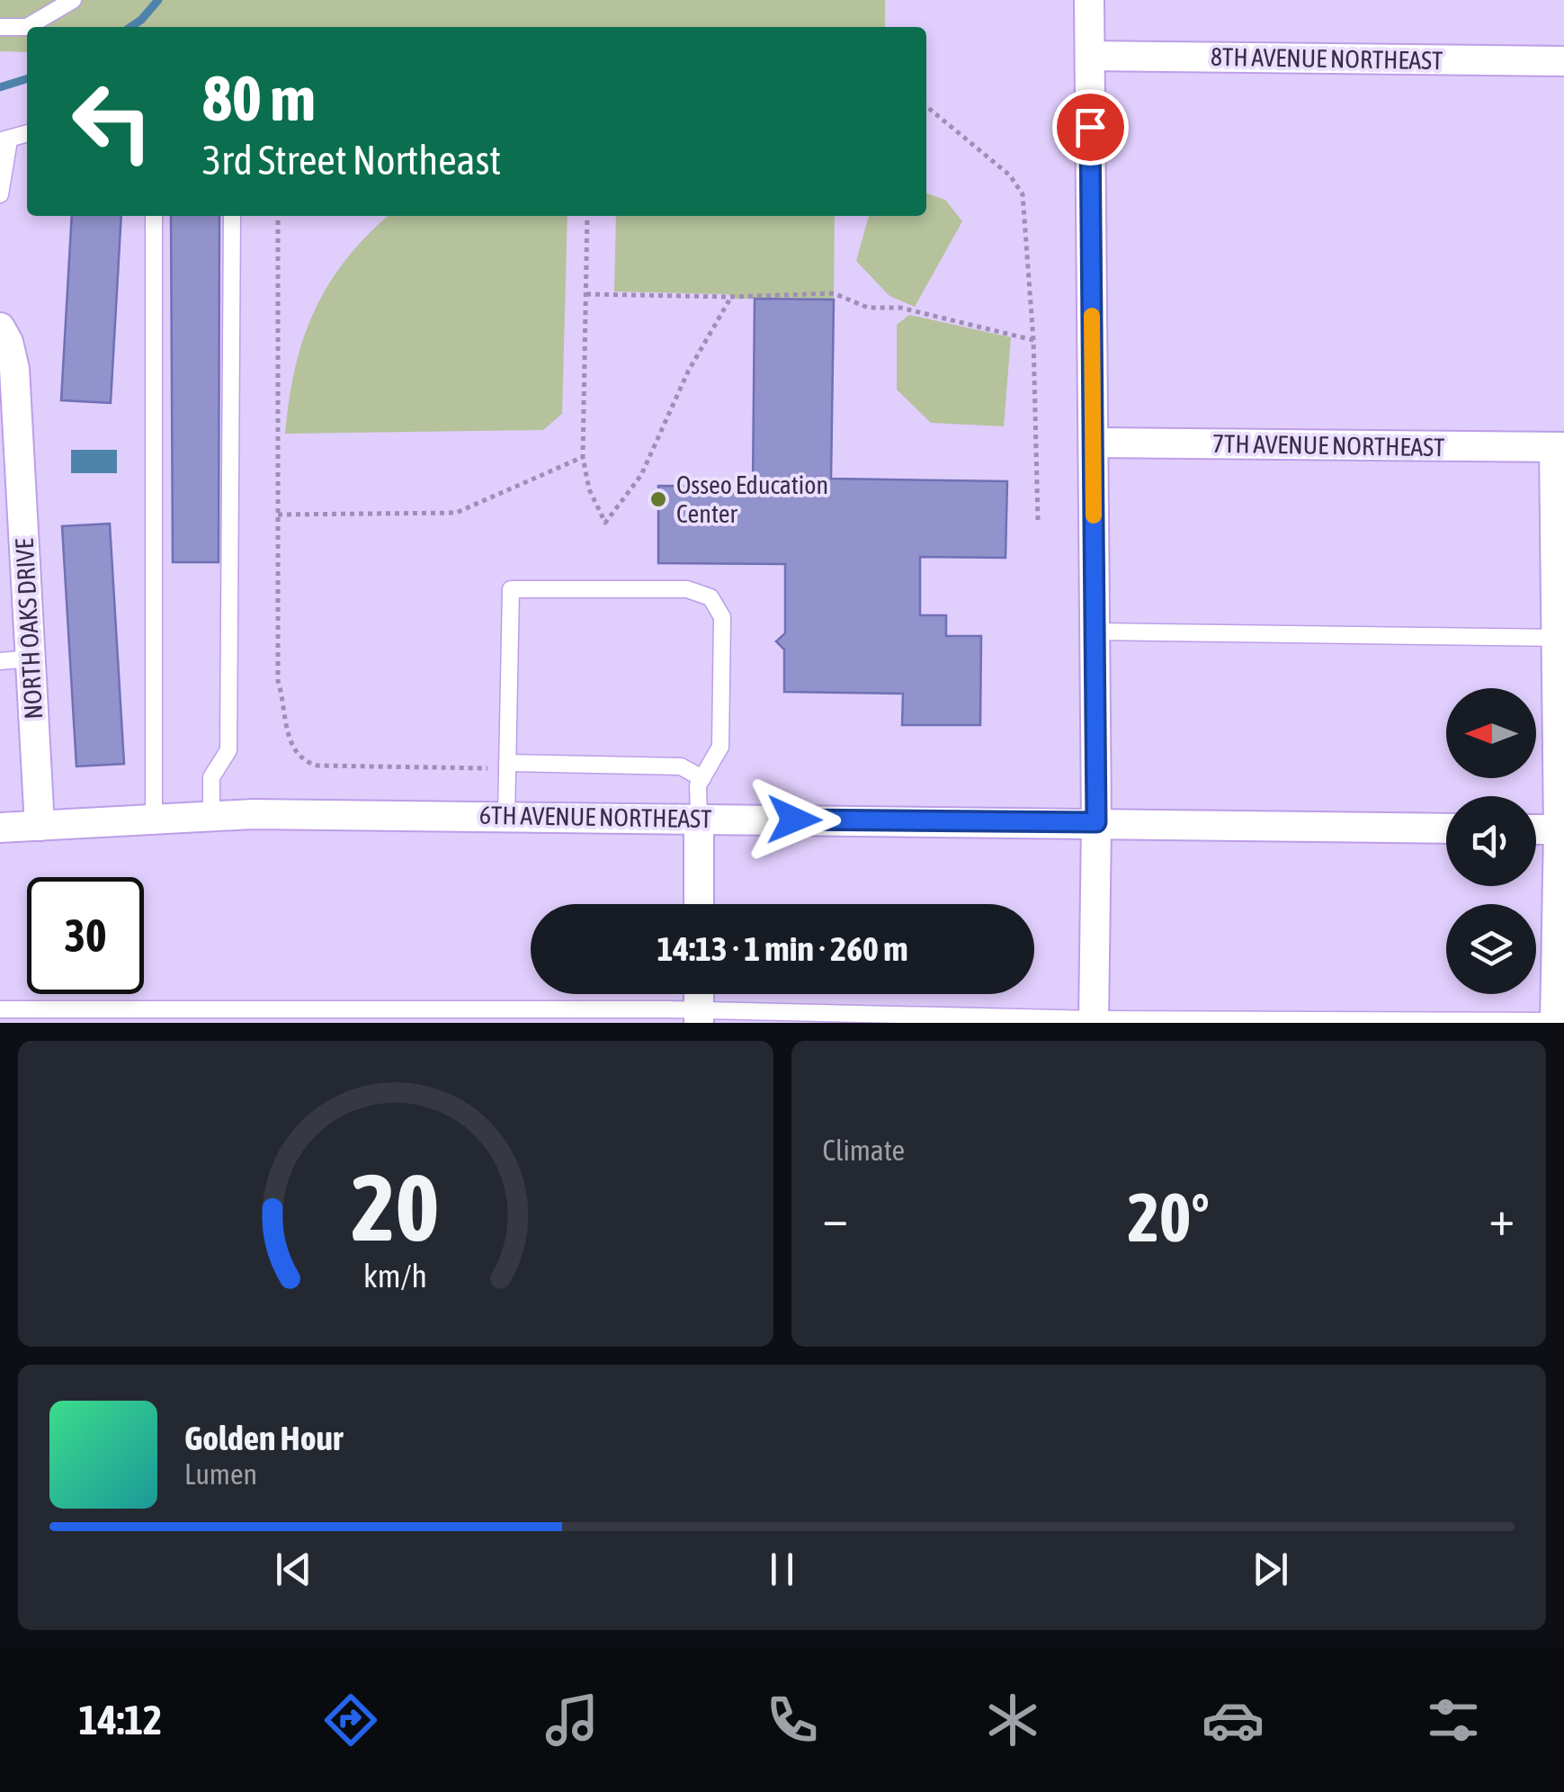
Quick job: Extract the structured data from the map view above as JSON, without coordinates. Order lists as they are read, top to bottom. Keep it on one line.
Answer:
{"streets":{"street":["8TH AVENUE NORTHEAST","7TH AVENUE NORTHEAST","NORTH OAKS DRIVE","6TH AVENUE NORTHEAST"]},"crossings":[["NORTH OAKS DRIVE","6TH AVENUE NORTHEAST"]],"places":["Osseo Education Center"],"north":"left","page":{"turn":["80 m","3rd Street Northeast"],"limit":"30","trip":"14:13 · 1 min · 260 m","tile":"Climate","heat":["−","20°","+"],"song":["Golden Hour","Lumen"],"tabs":"14:12","gauge":["20","km/h"]}}
